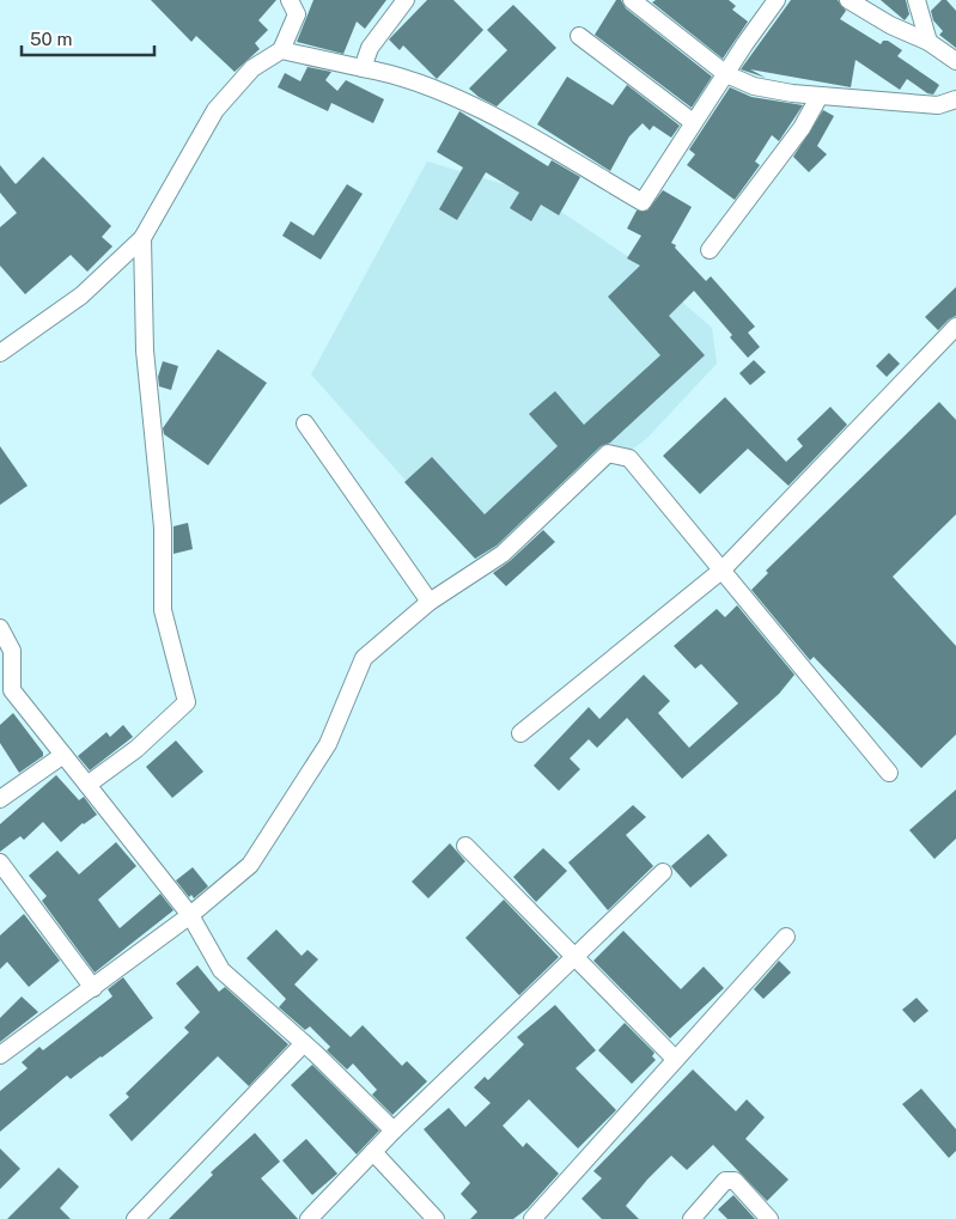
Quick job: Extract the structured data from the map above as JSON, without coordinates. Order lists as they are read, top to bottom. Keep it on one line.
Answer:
{"scale_bar":"50 m"}
